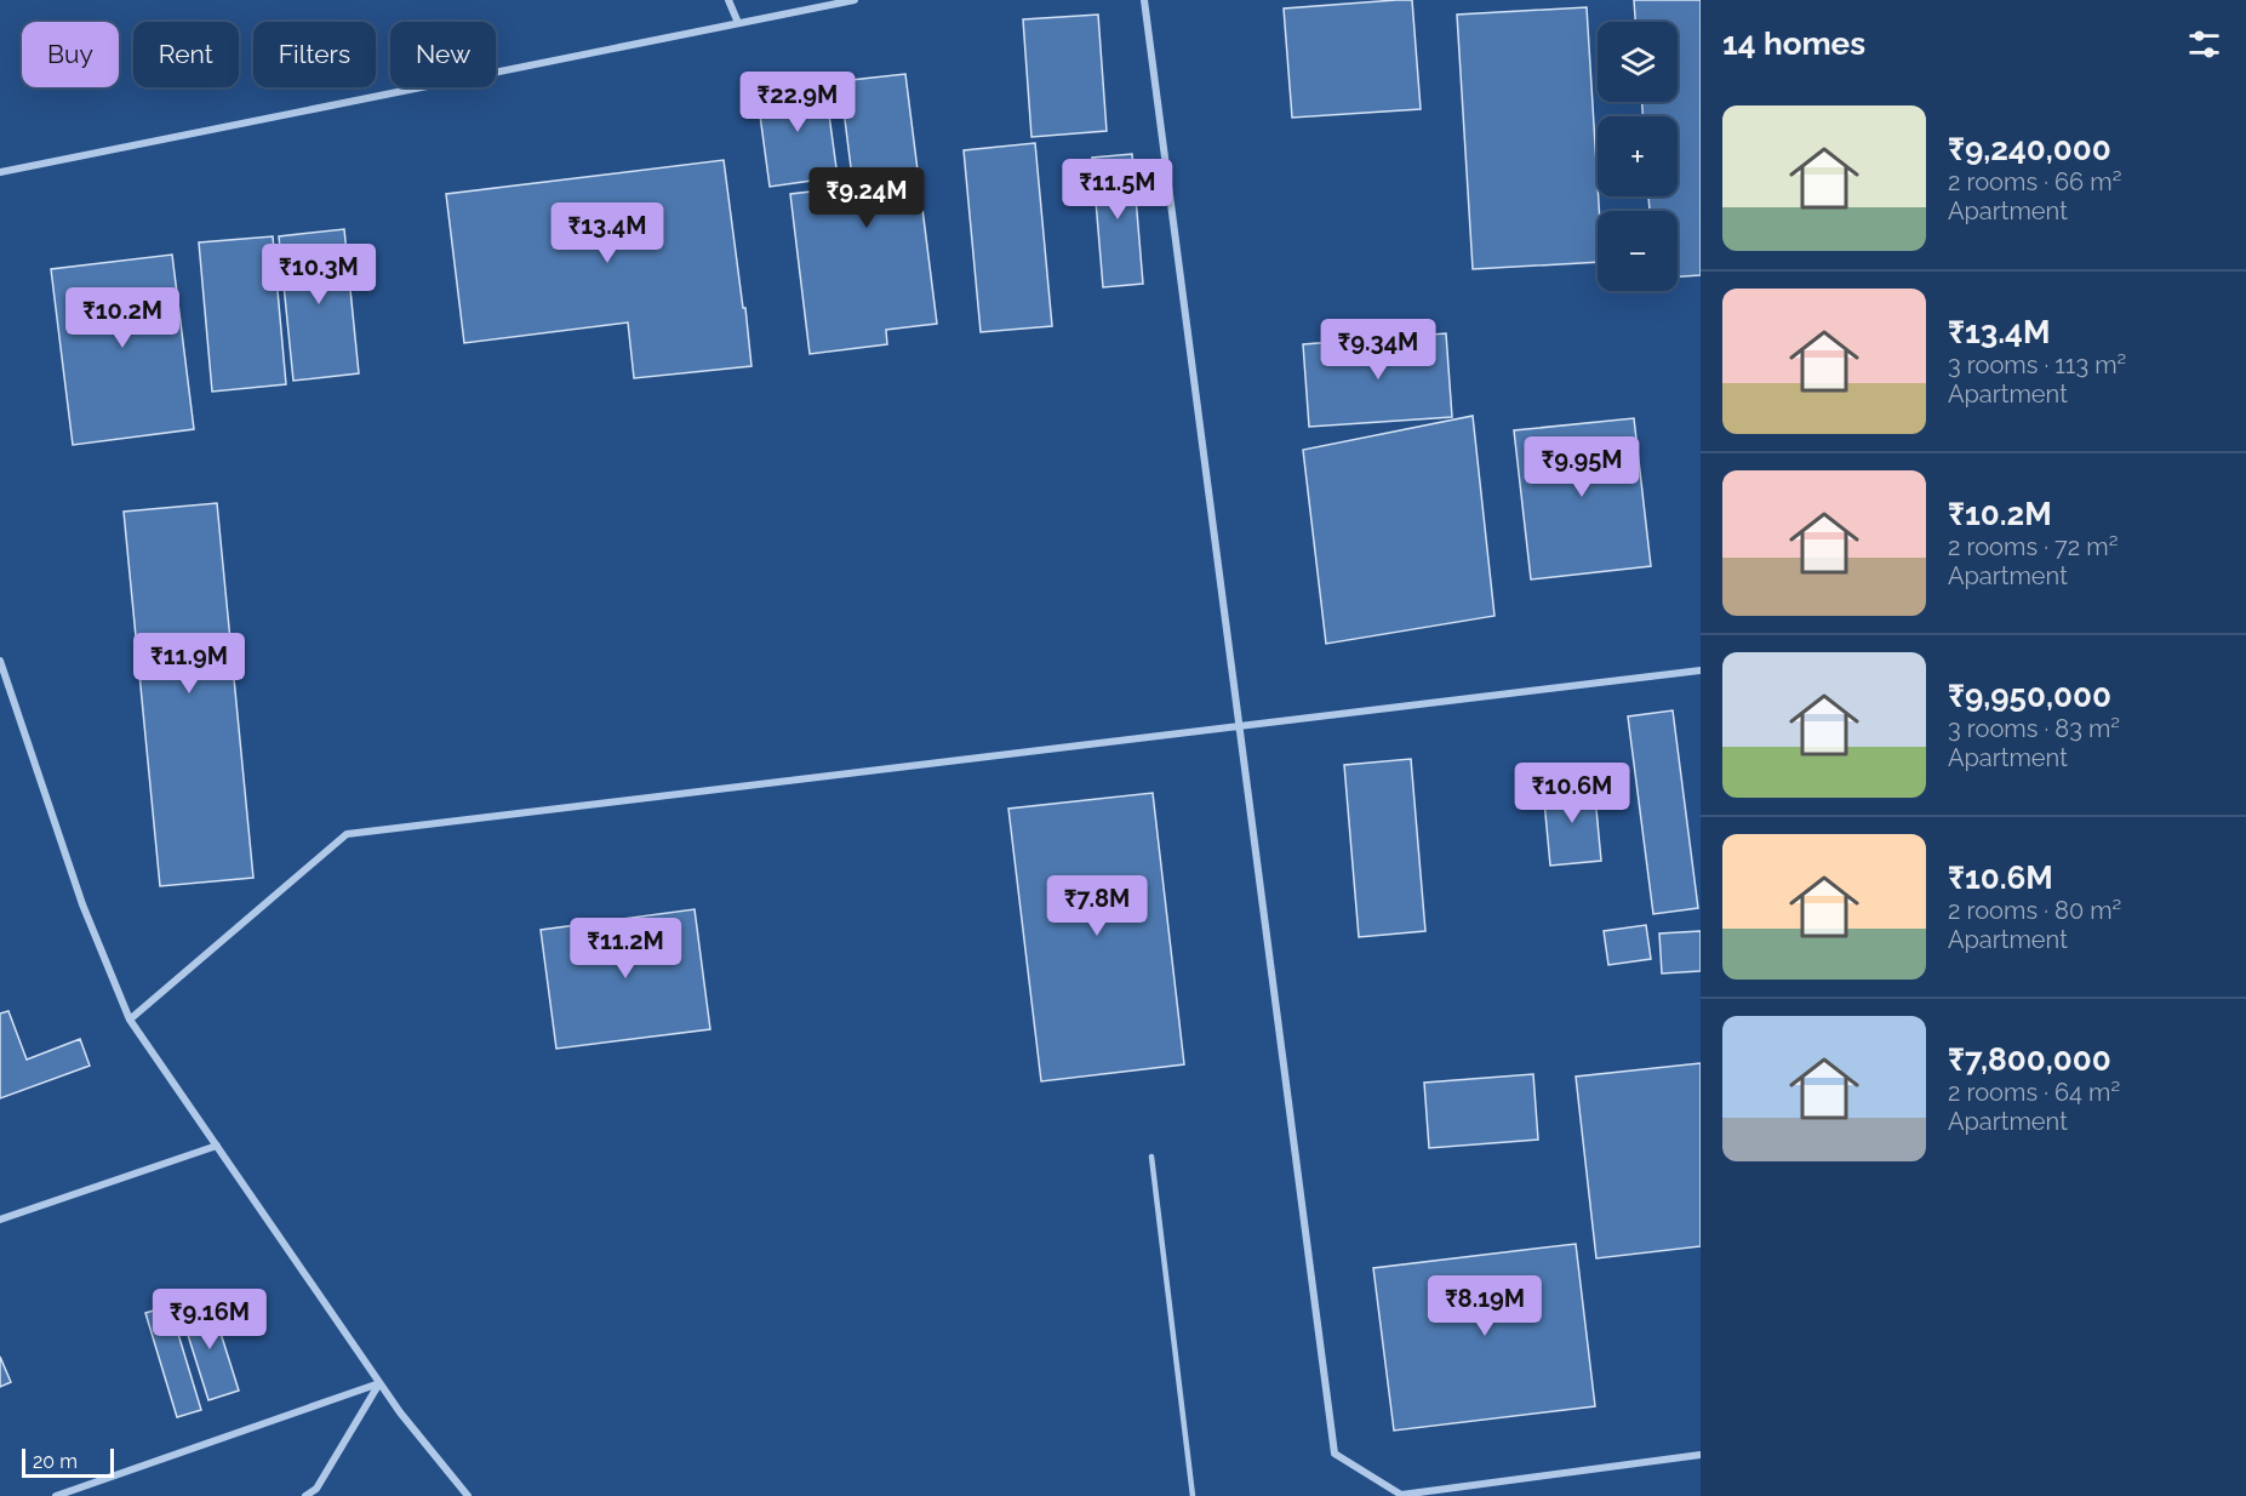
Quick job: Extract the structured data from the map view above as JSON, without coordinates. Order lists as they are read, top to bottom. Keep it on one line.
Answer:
{"scale_bar":"20 m","page":{"heading":"14 homes","map_buttons":["+","−"],"chip":["Buy","Rent","Filters","New"],"price":["₹22.9M","₹11.5M","₹9.24M","₹13.4M","₹10.3M","₹10.2M","₹9.34M","₹9.95M","₹11.9M","₹10.6M","₹7.8M","₹11.2M","₹8.19M","₹9.16M"],"list":[{"name":"₹9,240,000","note":"2 rooms · 66 m² · Apartment"},{"name":"₹13.4M","note":"3 rooms · 113 m² · Apartment"},{"name":"₹10.2M","note":"2 rooms · 72 m² · Apartment"},{"name":"₹9,950,000","note":"3 rooms · 83 m² · Apartment"},{"name":"₹10.6M","note":"2 rooms · 80 m² · Apartment"},{"name":"₹7,800,000","note":"2 rooms · 64 m² · Apartment"}],"scale":"20 m"}}
